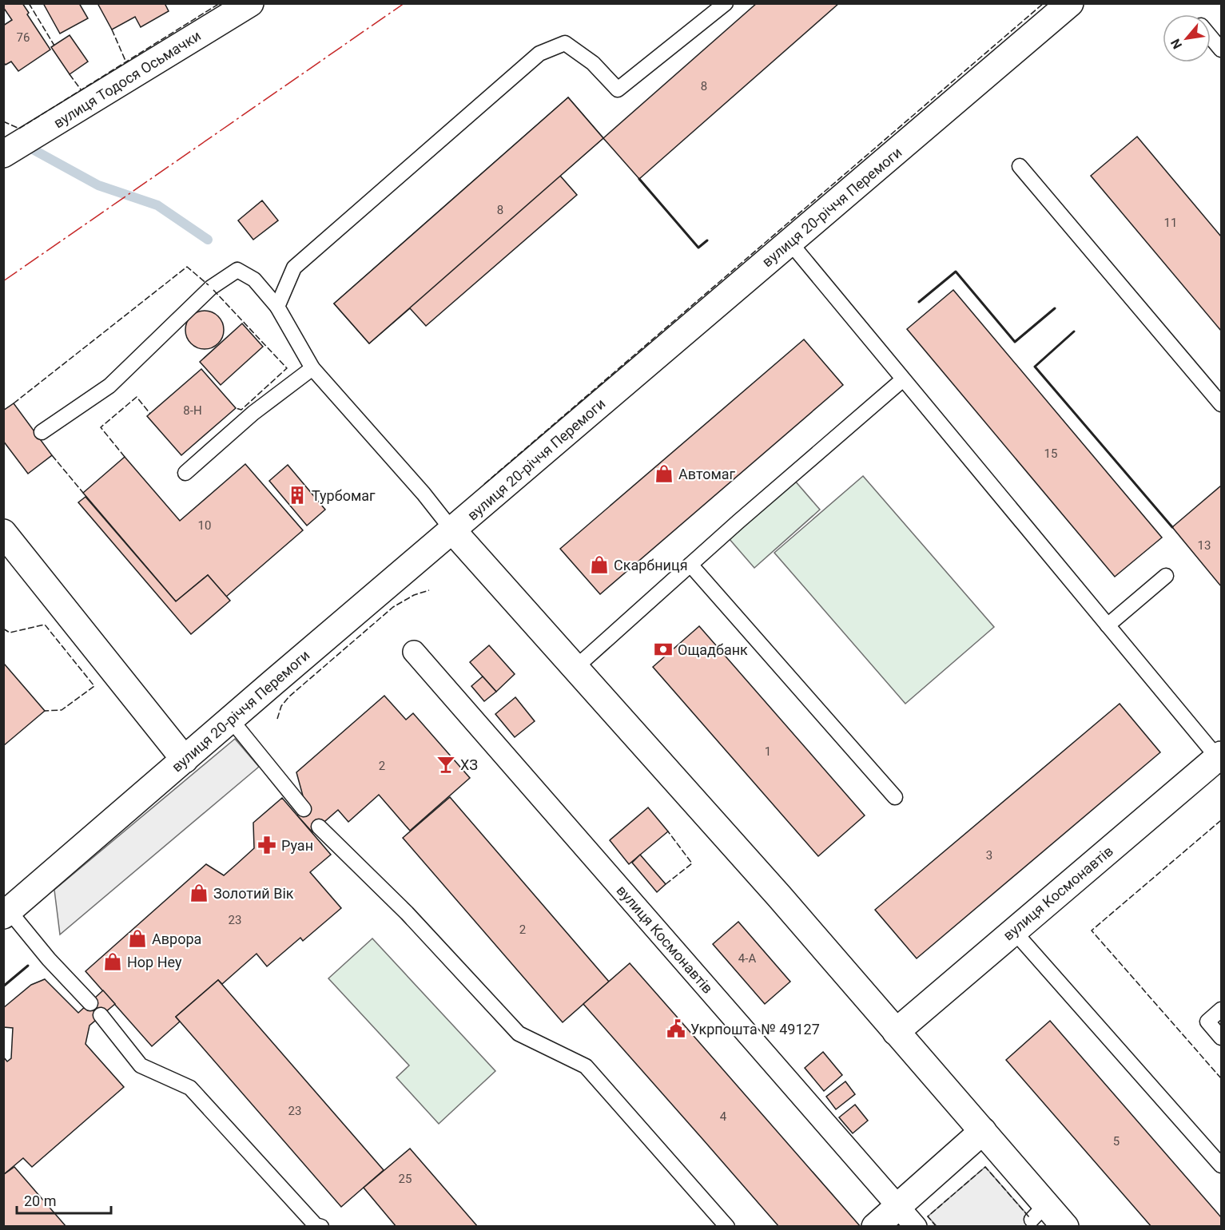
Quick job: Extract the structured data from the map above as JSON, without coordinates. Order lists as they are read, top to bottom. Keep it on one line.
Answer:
{"streets":{"street":["вулиця Тодося Осьмачки","вулиця 20-річчя Перемоги","вулиця Космонавтів"]},"places":{"shop":["Автомаг","Скарбниця","Золотий Вік","Аврора","Hop Hey"],"building":["Турбомаг"],"bank":["Ощадбанк"],"bar":["ХЗ"],"pharmacy":["Руан"],"public building":["Укрпошта № 49127"]},"house_numbers":["76","8","8","11","8-Н","15","10","13","1","2","3","23","2","4-А","23","4","5","25"],"scale_bar":"20 m","north":"bottom left"}
